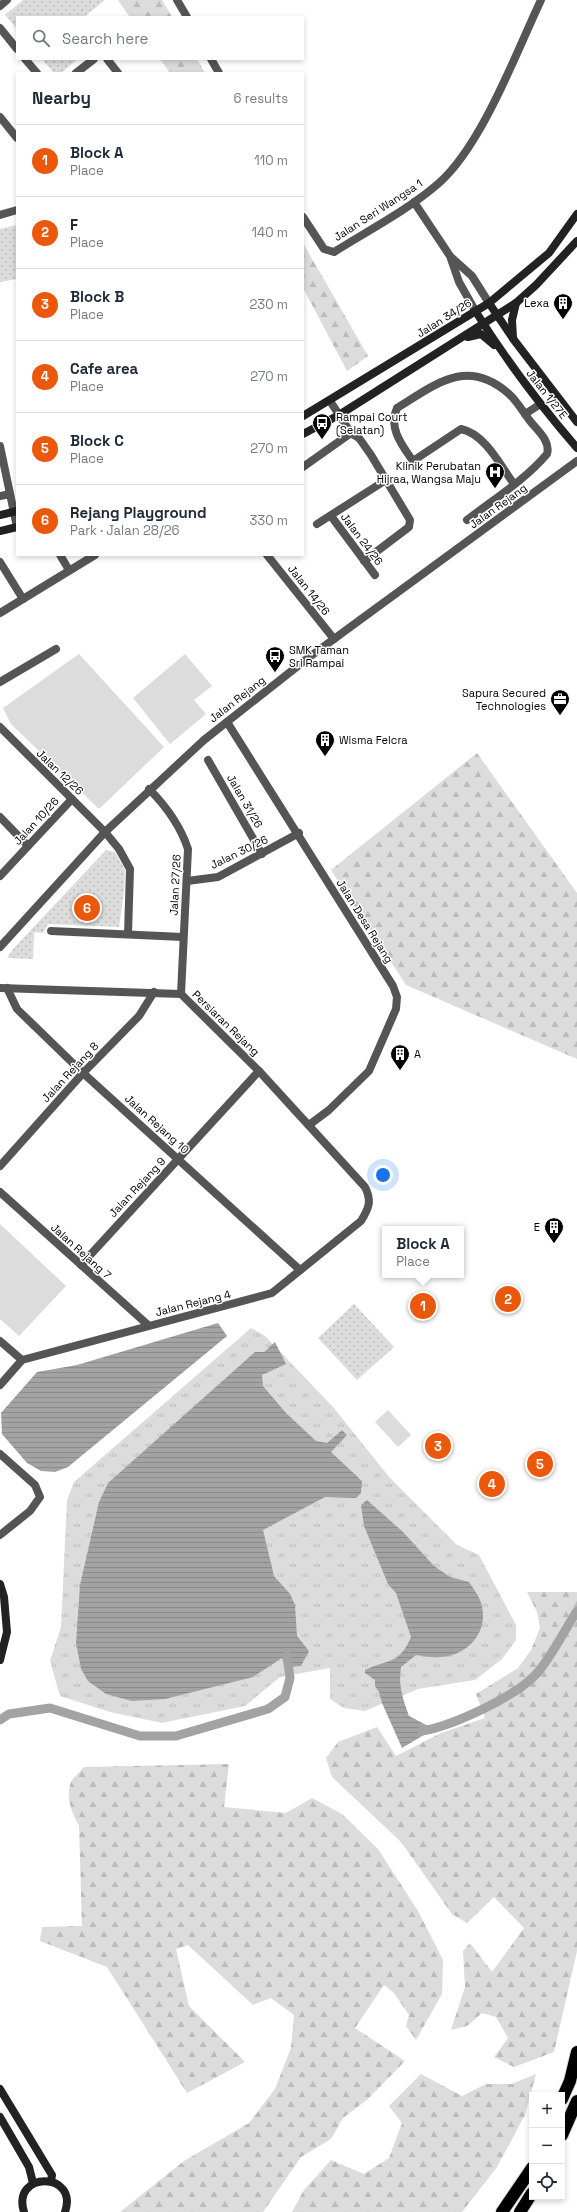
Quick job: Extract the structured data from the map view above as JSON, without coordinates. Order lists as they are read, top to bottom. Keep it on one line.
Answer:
{"streets":{"main road":["Jalan 34/26","Jalan 1/27E"],"street":["Jalan Seri Wangsa 1","Jalan Rejang","Jalan 24/26","Jalan 14/26","Jalan 12/26","Jalan 31/26","Jalan 10/26","Jalan 30/26","Jalan 27/26","Jalan Desa Rejang","Persiaran Rejang","Jalan Rejang 8","Jalan Rejang 10","Jalan Rejang 9","Jalan Rejang 7","Jalan Rejang 4"]},"crossings":[["Jalan 34/26","Jalan 1/27E"],["Jalan Rejang","Jalan 14/26"],["Jalan Rejang","Jalan 12/26"],["Jalan Rejang","Jalan 27/26"],["Jalan Rejang","Jalan Desa Rejang"],["Jalan 12/26","Jalan 10/26"],["Jalan 31/26","Jalan 30/26"],["Jalan 30/26","Jalan 27/26"],["Jalan 30/26","Jalan Desa Rejang"],["Jalan 27/26","Persiaran Rejang"],["Jalan Desa Rejang","Persiaran Rejang"],["Persiaran Rejang","Jalan Rejang 8"],["Persiaran Rejang","Jalan Rejang 10"],["Persiaran Rejang","Jalan Rejang 9"],["Persiaran Rejang","Jalan Rejang 4"],["Jalan Rejang 8","Jalan Rejang 10"],["Jalan Rejang 10","Jalan Rejang 9"],["Jalan Rejang 9","Jalan Rejang 7"],["Jalan Rejang 7","Jalan Rejang 4"]],"places":{"building":["Lexa","Wisma Felcra","A","E"],"bus stop":["Rampai Court (Selatan)","SMK Taman Sri Rampai"],"hospital":["Klinik Perubatan Hijraa, Wangsa Maju"],"office":["Sapura Secured Technologies"]},"page":{"search":"Search here","heading":["Nearby","6 results"],"list":[{"mark":"1","name":"Block A","note":"Place","value":"110 m"},{"mark":"2","name":"F","note":"Place","value":"140 m"},{"mark":"3","name":"Block B","note":"Place","value":"230 m"},{"mark":"4","name":"Cafe area","note":"Place","value":"270 m"},{"mark":"5","name":"Block C","note":"Place","value":"270 m"},{"mark":"6","name":"Rejang Playground","note":"Park · Jalan 28/26","value":"330 m"}],"pins":["6","2","1","3","5","4"],"popup":["Block A","Place"],"map_buttons":["+","−"]}}
